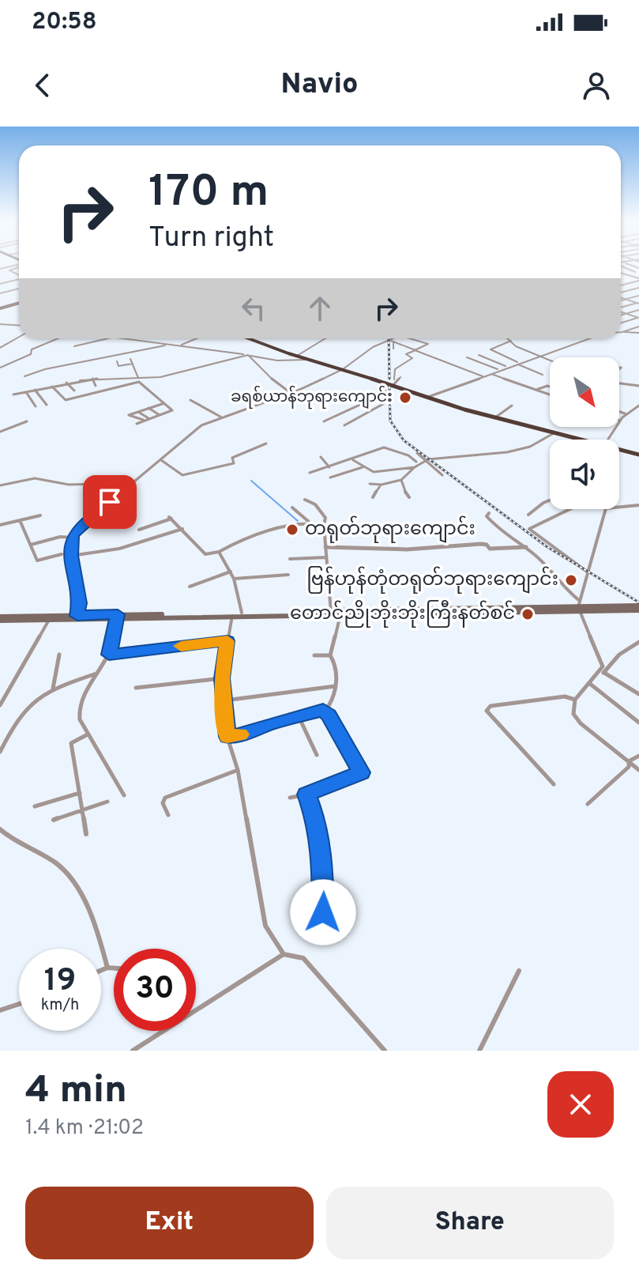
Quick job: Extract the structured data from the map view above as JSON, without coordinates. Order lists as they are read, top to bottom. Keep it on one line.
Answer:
{"places":["ခရစ်ယာန်ဘုရားကျောင်း","တရုတ်ဘုရားကျောင်း","ဗြန်ဟုန်တုံတရုတ်ဘုရားကျောင်း","တောင်ညိုဘိုးဘိုးကြီးနတ်စင်"],"north":"bottom right","page":{"status":"20:58","header":"Navio","turn":["170 m","Turn right"],"speed":"19 km/h","limit":"30","heading":["4 min","1.4 km · 21:02"],"buttons":["Exit","Share"]}}
